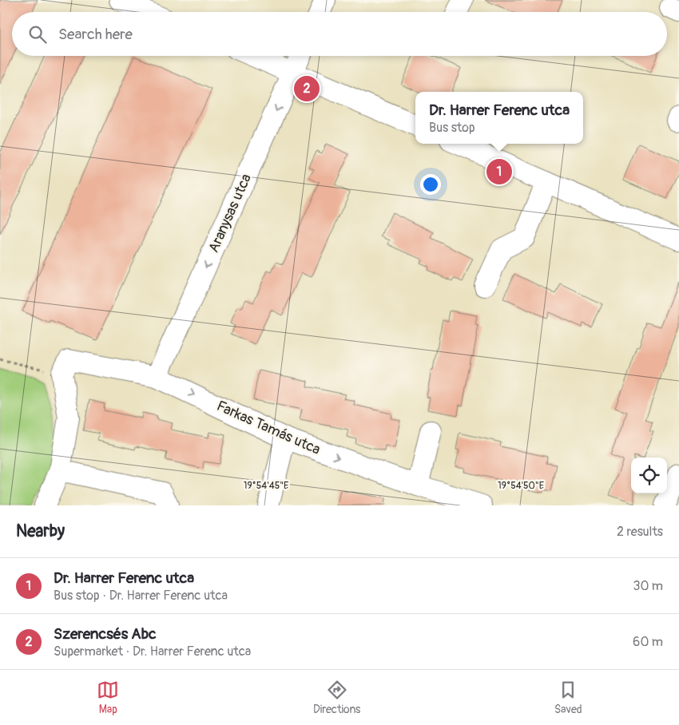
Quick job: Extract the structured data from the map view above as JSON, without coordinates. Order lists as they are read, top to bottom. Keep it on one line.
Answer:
{"streets":{"street":["Aranysas utca","Farkas Tamás utca"]},"crossings":[["Aranysas utca","Farkas Tamás utca"]],"one_way":["Aranysas utca","Farkas Tamás utca"],"page":{"search":"Search here","pins":["2","1"],"popup":["Dr. Harrer Ferenc utca","Bus stop"],"heading":["Nearby","2 results"],"list":[{"mark":"1","name":"Dr. Harrer Ferenc utca","note":"Bus stop · Dr. Harrer Ferenc utca","value":"30 m"},{"mark":"2","name":"Szerencsés Abc","note":"Supermarket · Dr. Harrer Ferenc utca","value":"60 m"}],"nav":["Map","Directions","Saved"]},"coordinates":["19°54'45\"E","19°54'50\"E"]}
